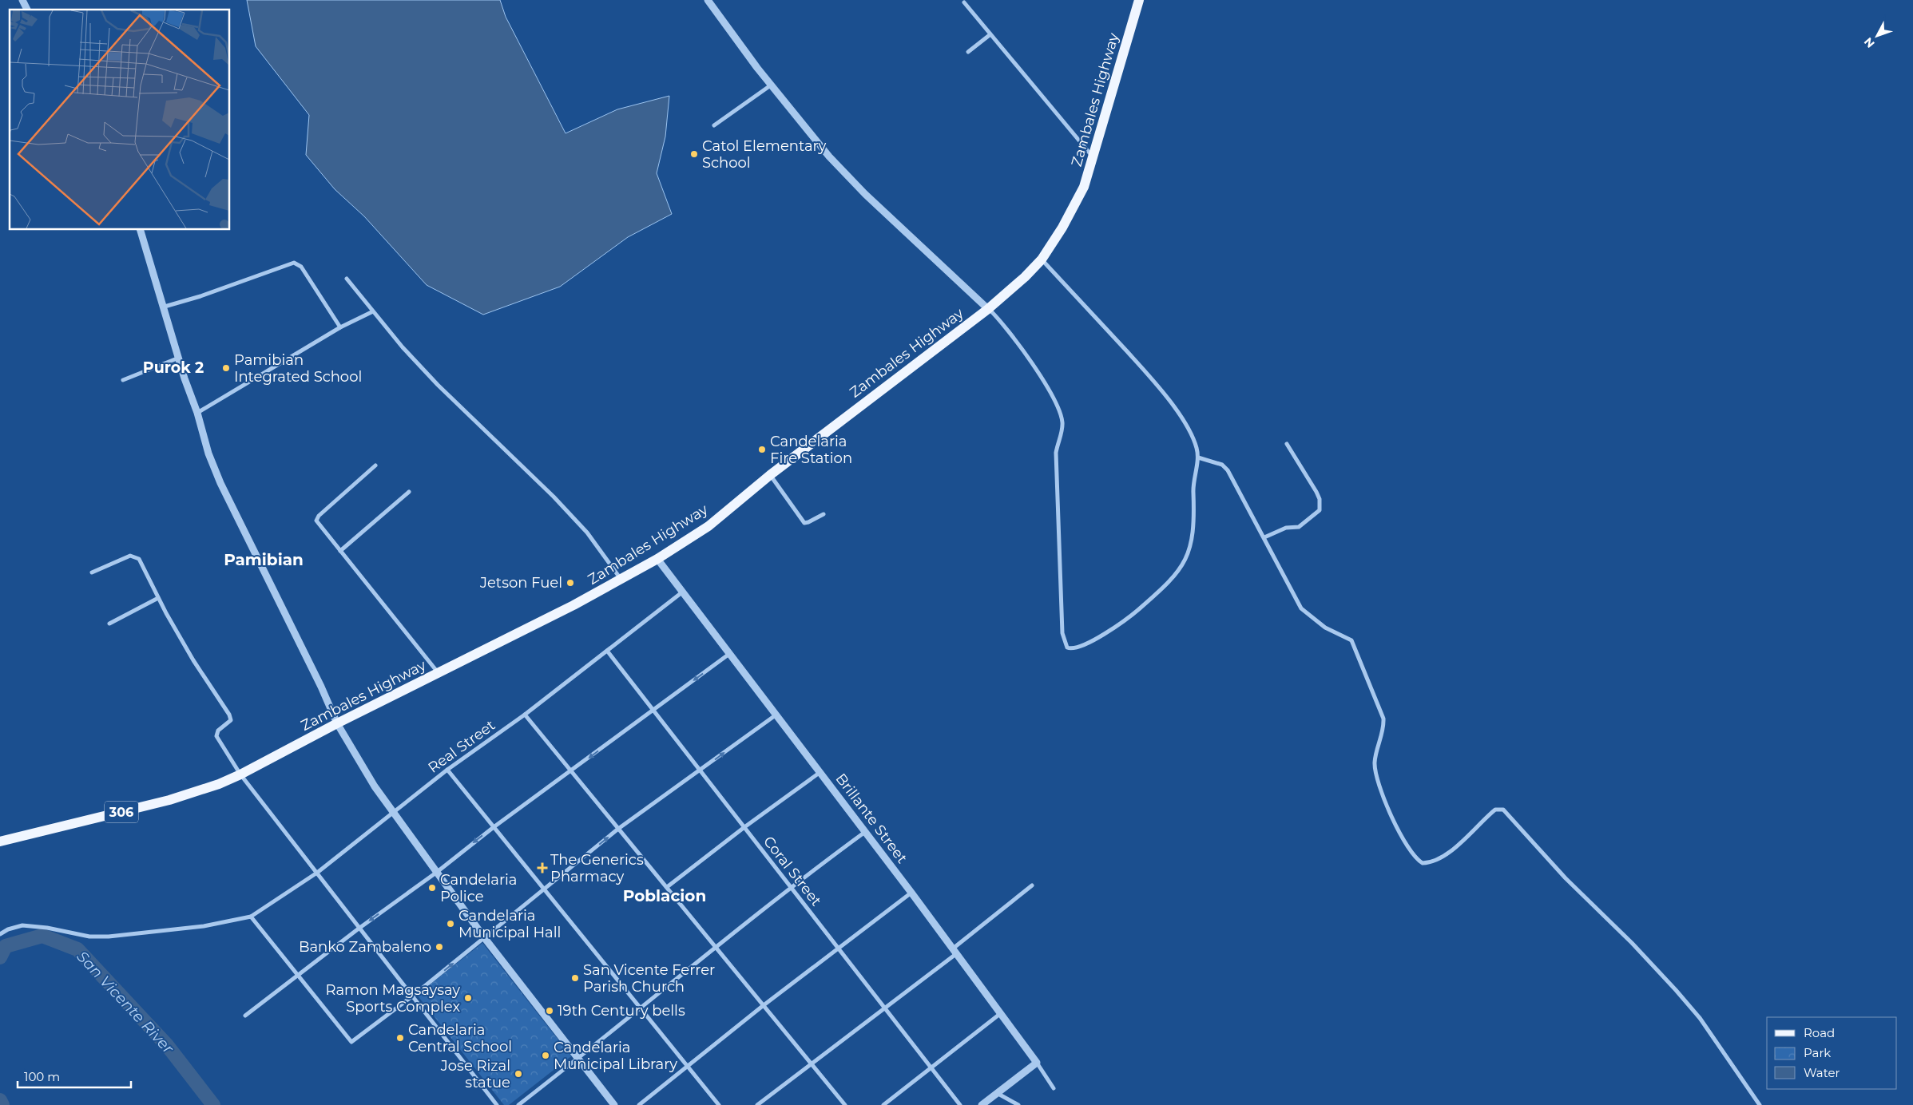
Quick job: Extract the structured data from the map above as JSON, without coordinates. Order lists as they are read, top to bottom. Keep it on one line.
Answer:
{"streets":{"main road":["Zambales Highway","306"],"street":["Real Street","Brillante Street","Coral Street"]},"crossings":[["Zambales Highway","Brillante Street"],["Real Street","Brillante Street"],["Real Street","Coral Street"]],"districts":["Purok 2","Pamibian","Poblacion"],"water":["San Vicente River"],"places":{"other":["Catol Elementary School","Pamibian Integrated School","Candelaria Fire Station","Jetson Fuel","Candelaria Police","Candelaria Municipal Hall","Banko Zambaleno","San Vicente Ferrer Parish Church","Ramon Magsaysay Sports Complex","19th Century bells","Candelaria Central School","Candelaria Municipal Library","Jose Rizal statue"],"health":["The Generics Pharmacy"]},"legend":["Road","Park","Water"],"scale_bar":"100 m","north":"bottom left"}
